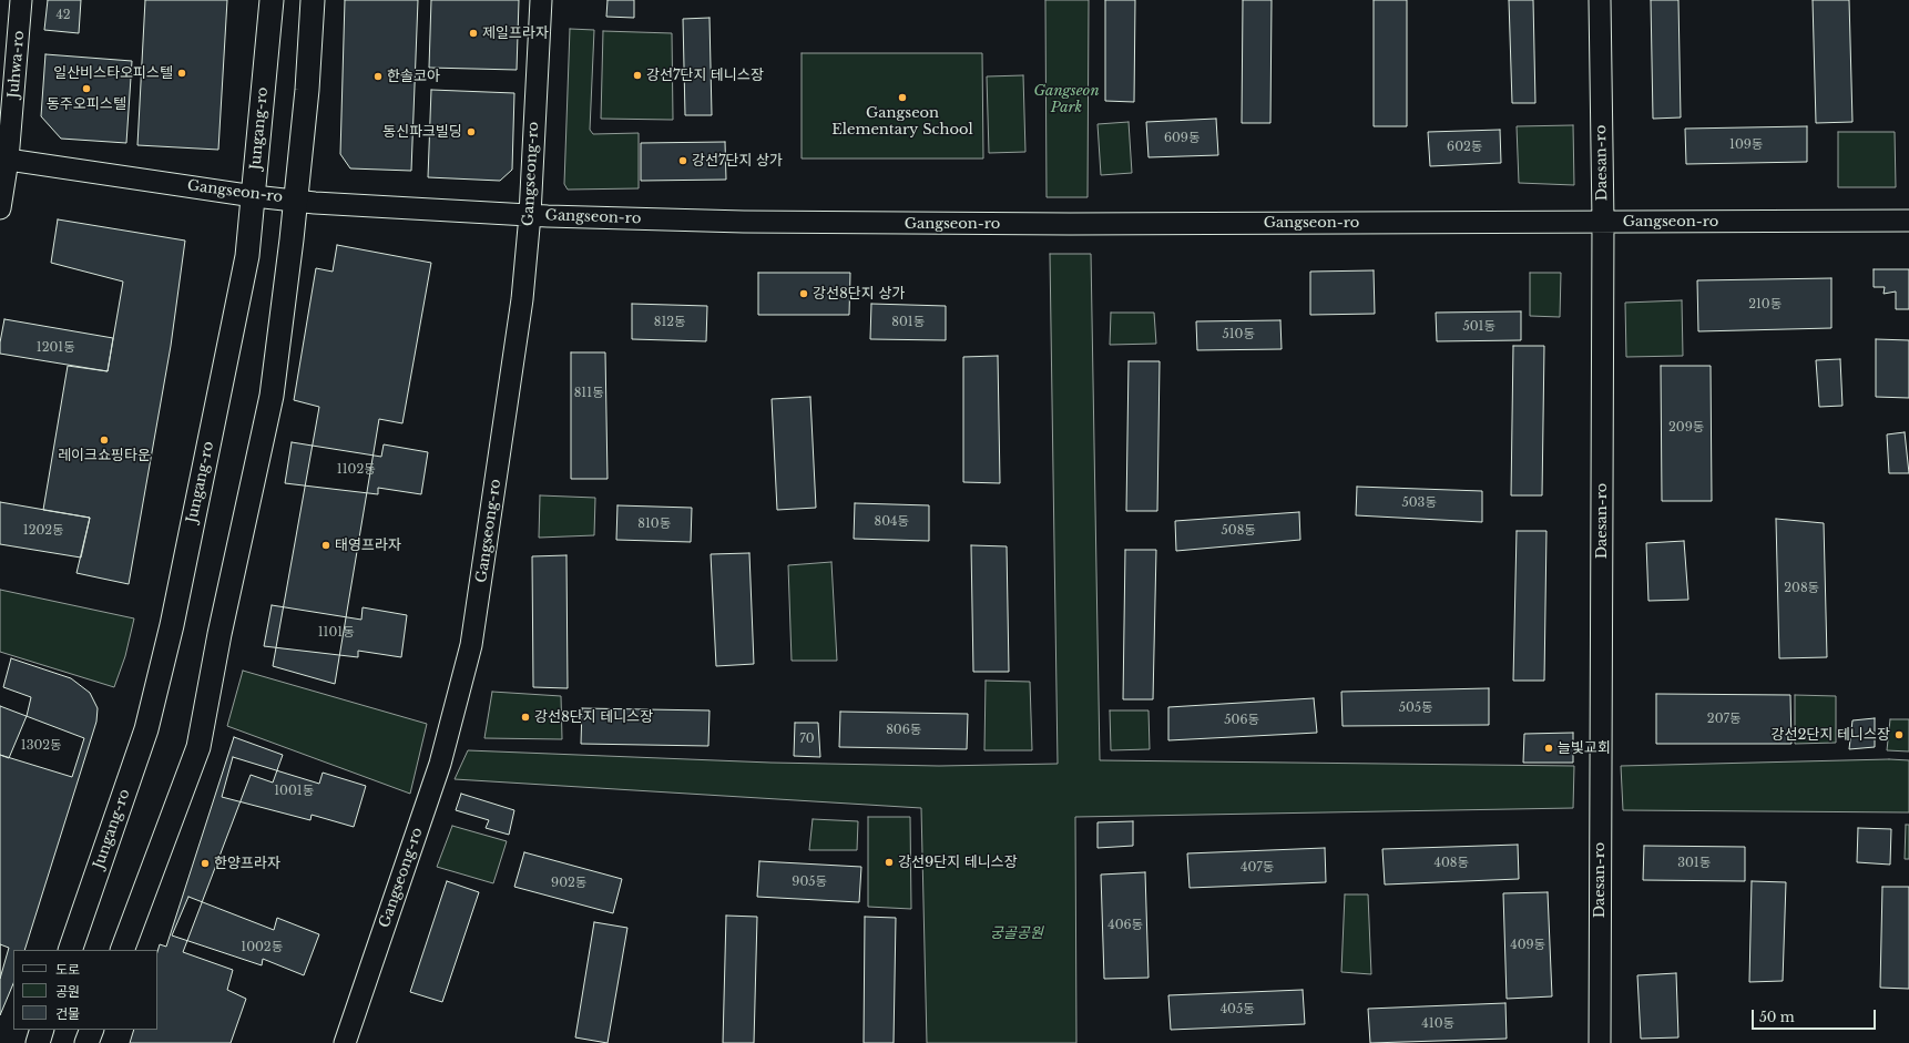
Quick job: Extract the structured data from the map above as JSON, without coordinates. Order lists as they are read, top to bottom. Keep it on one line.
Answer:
{"streets":{"main road":["Juhwa-ro","Jungang-ro","Daesan-ro","Gangseong-ro","Gangseon-ro"]},"crossings":[["Juhwa-ro","Gangseon-ro"],["Jungang-ro","Gangseon-ro"],["Daesan-ro","Gangseon-ro"],["Gangseong-ro","Gangseon-ro"]],"parks":["Gangseon Park","궁골공원"],"places":["제일프라자","일산비스타오피스텔","강선7단지 테니스장","한솔코아","동주오피스텔","Gangseon Elementary School","동신파크빌딩","강선7단지 상가","강선8단지 상가","레이크쇼핑타운","태영프라자","강선8단지 테니스장","강선2단지 테니스장","늘빛교회","강선9단지 테니스장","한양프라자"],"house_numbers":["42","609동","109동","602동","210동","812동","801동","501동","510동","1201동","811동","209동","1102동","503동","804동","810동","1202동","508동","208동","1101동","505동","207동","506동","806동","70","1302동","1001동","408동","301동","407동","905동","902동","406동","409동","1002동","405동","410동"],"legend":["도로","공원","건물"],"scale_bar":"50 m"}
